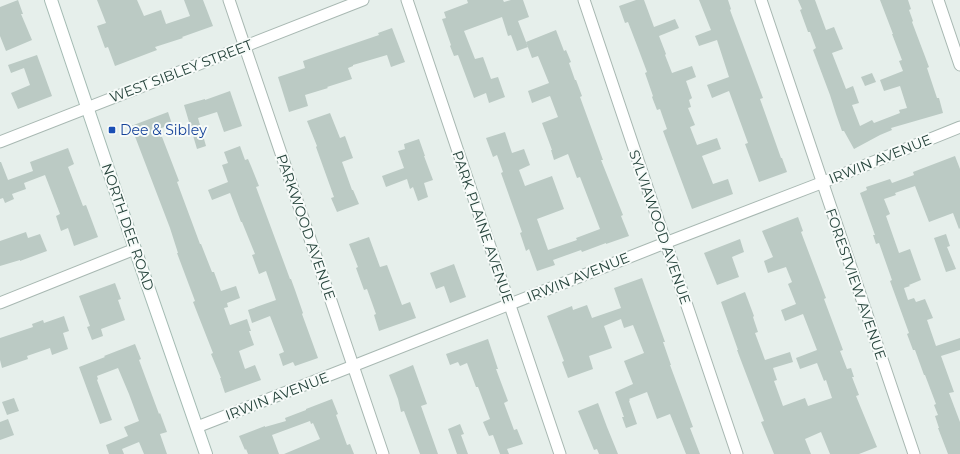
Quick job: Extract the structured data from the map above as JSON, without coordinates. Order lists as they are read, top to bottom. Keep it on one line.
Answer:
{"streets":{"main road":["NORTH DEE ROAD"],"street":["WEST SIBLEY STREET","IRWIN AVENUE","PARKWOOD AVENUE","PARK PLAINE AVENUE","SYLVIAWOOD AVENUE","FORESTVIEW AVENUE"]},"crossings":[["WEST SIBLEY STREET","NORTH DEE ROAD"],["WEST SIBLEY STREET","PARKWOOD AVENUE"],["IRWIN AVENUE","NORTH DEE ROAD"],["IRWIN AVENUE","PARKWOOD AVENUE"],["IRWIN AVENUE","PARK PLAINE AVENUE"],["IRWIN AVENUE","SYLVIAWOOD AVENUE"],["IRWIN AVENUE","FORESTVIEW AVENUE"]],"places":{"transit":["Dee & Sibley"]}}
